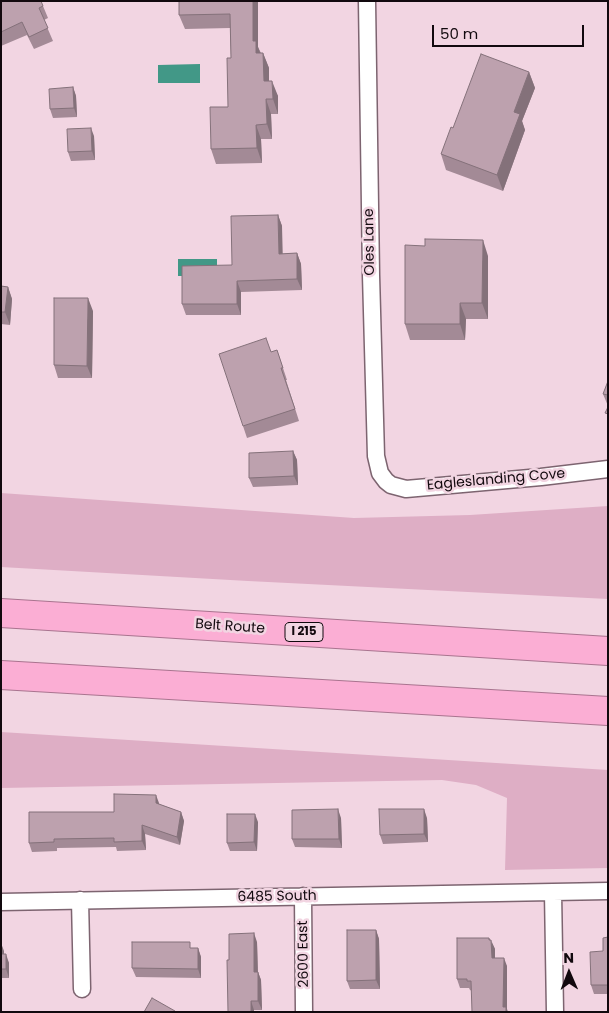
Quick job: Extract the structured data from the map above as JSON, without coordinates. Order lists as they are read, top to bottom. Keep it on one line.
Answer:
{"streets":{"highway":["Belt Route","I 215"],"street":["Oles Lane","Eagleslanding Cove","6485 South","2600 East"]},"crossings":[["Oles Lane","Eagleslanding Cove"],["6485 South","2600 East"]],"scale_bar":"50 m","north":"top"}
